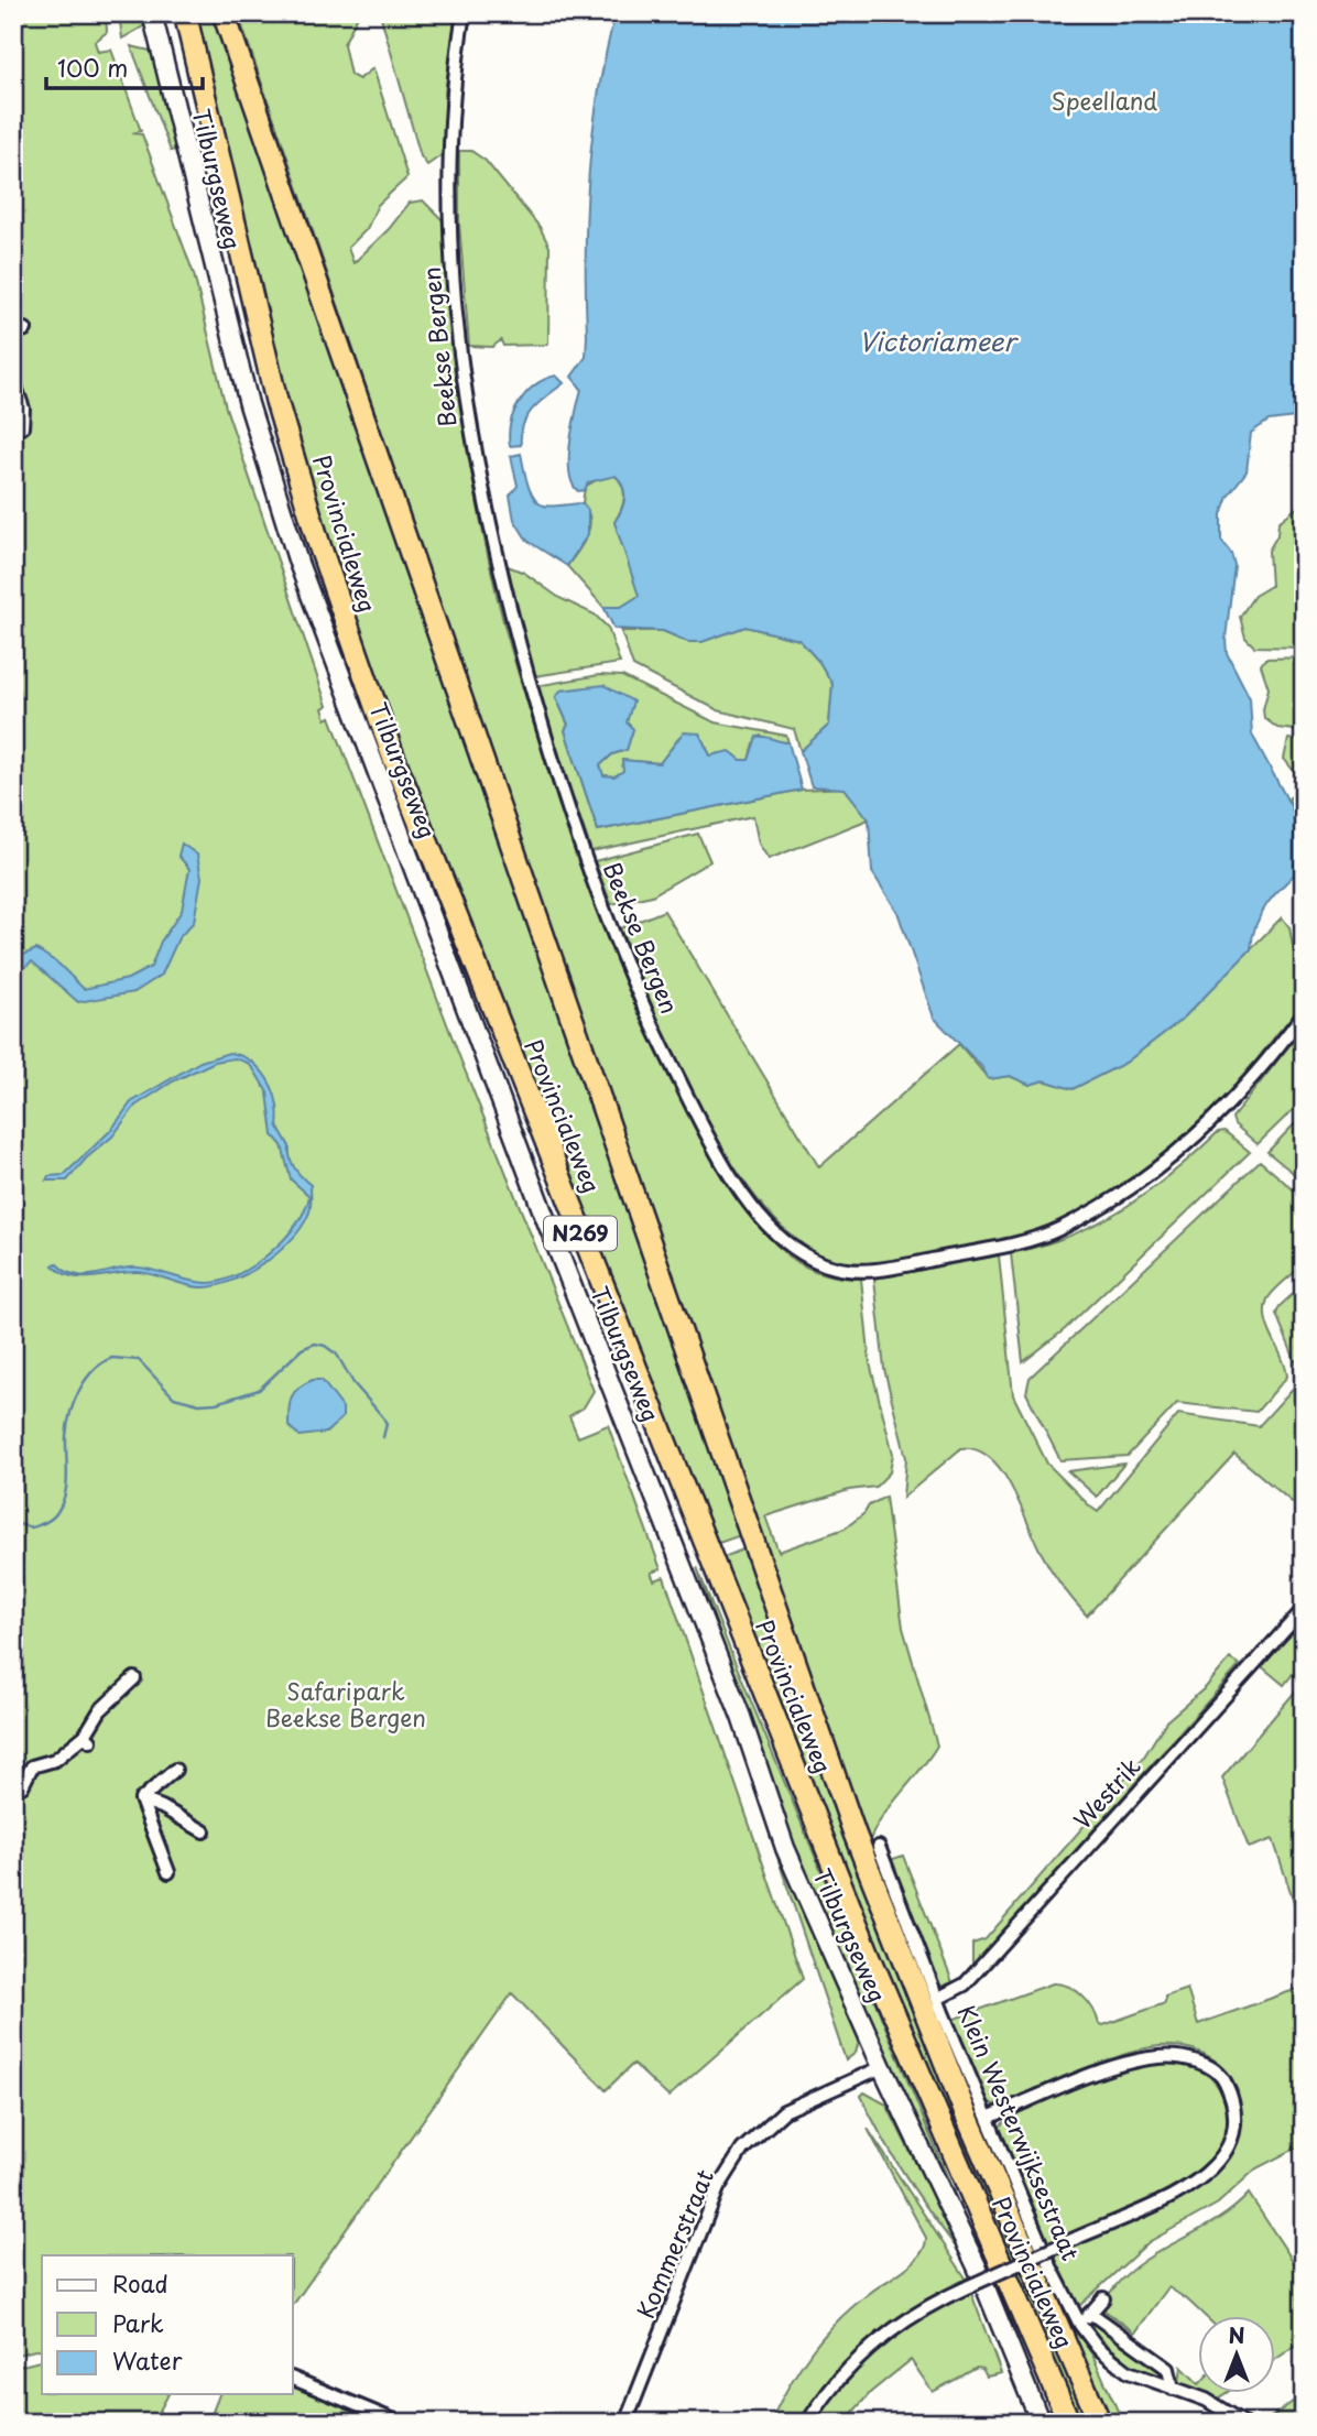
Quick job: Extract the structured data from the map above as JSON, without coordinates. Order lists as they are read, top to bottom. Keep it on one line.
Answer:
{"streets":{"highway":["Provincialeweg","N269"],"street":["Tilburgseweg","Beekse Bergen","Westrik","Klein Westerwijksestraat","Kommerstraat"]},"crossings":[["Tilburgseweg","Kommerstraat"],["Westrik","Klein Westerwijksestraat"]],"water":["Victoriameer"],"parks":["Speelland","Safaripark Beekse Bergen"],"legend":["Road","Park","Water"],"scale_bar":"100 m","north":"top"}
